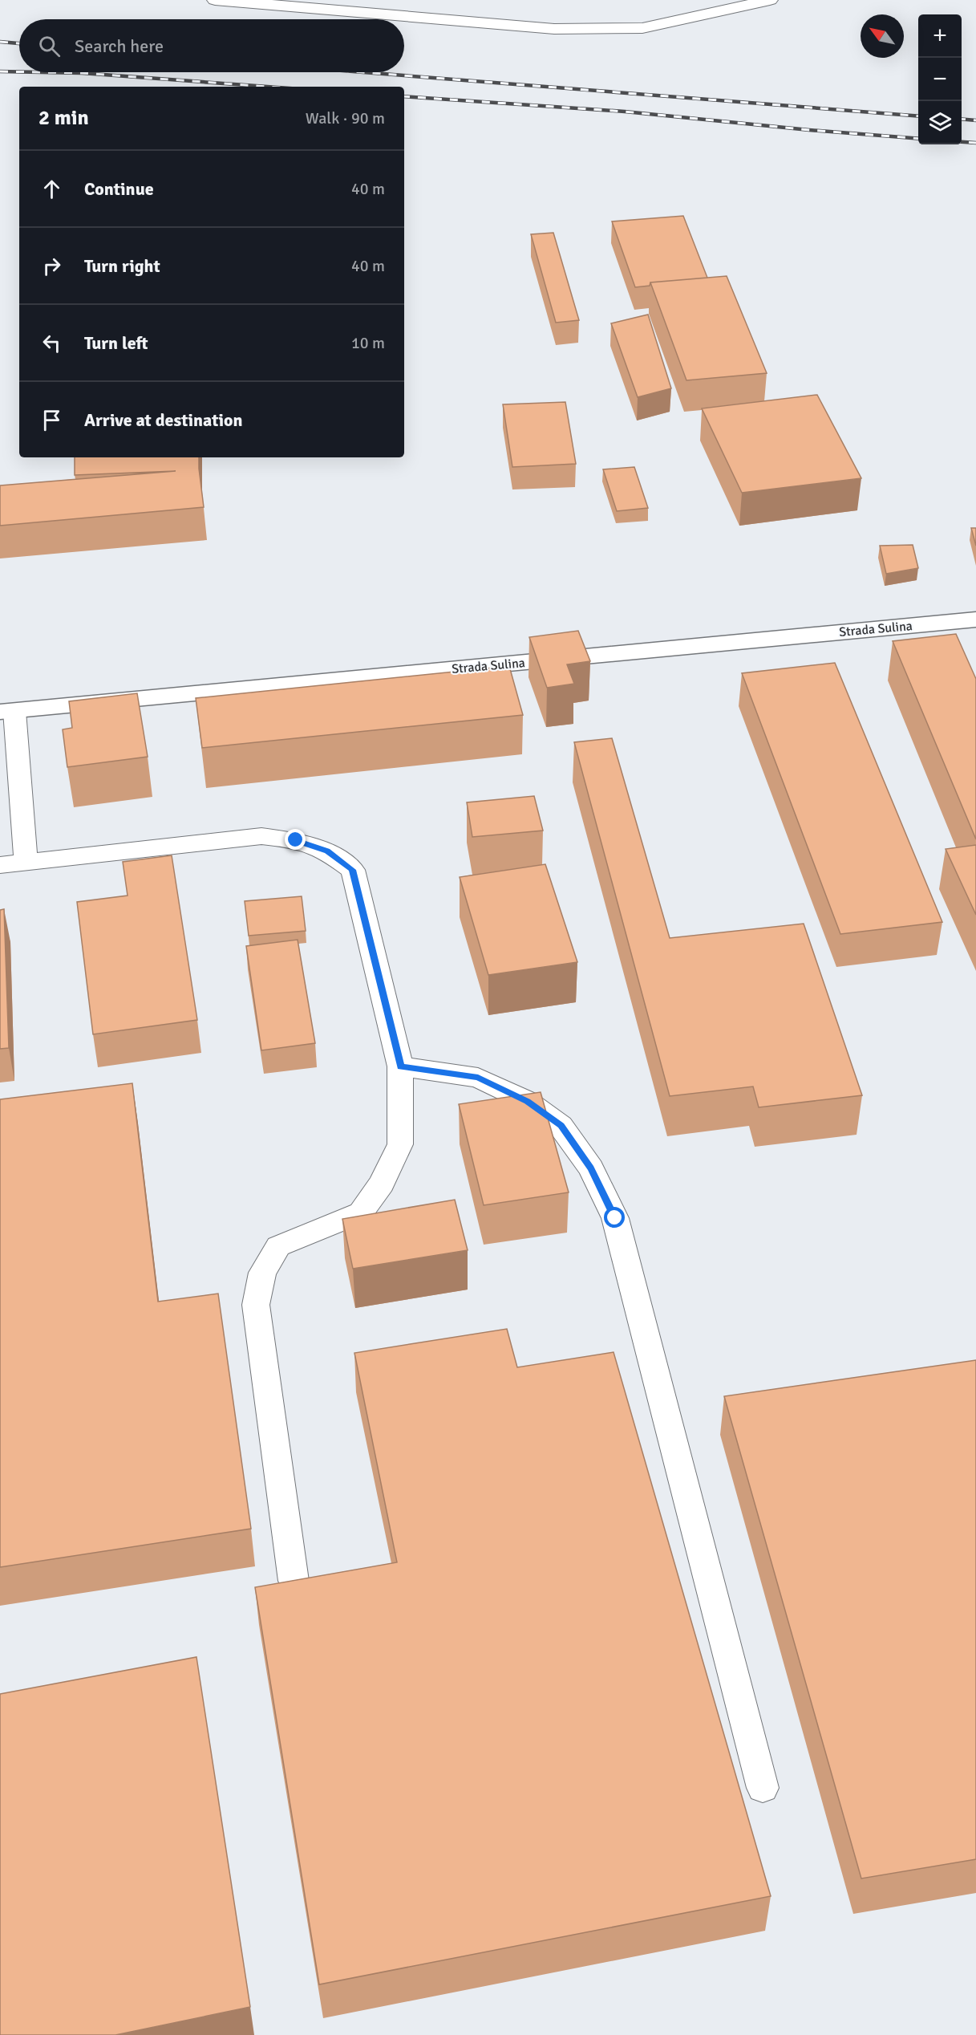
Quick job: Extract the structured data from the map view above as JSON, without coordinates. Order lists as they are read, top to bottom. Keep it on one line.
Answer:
{"streets":{"street":["Strada Sulina"]},"north":"top left","page":{"map_buttons":["+","−"],"search":"Search here","heading":["2 min","Walk · 90 m"],"list":[["Continue","40 m"],["Turn right","40 m"],["Turn left","10 m"],"Arrive at destination"]}}
